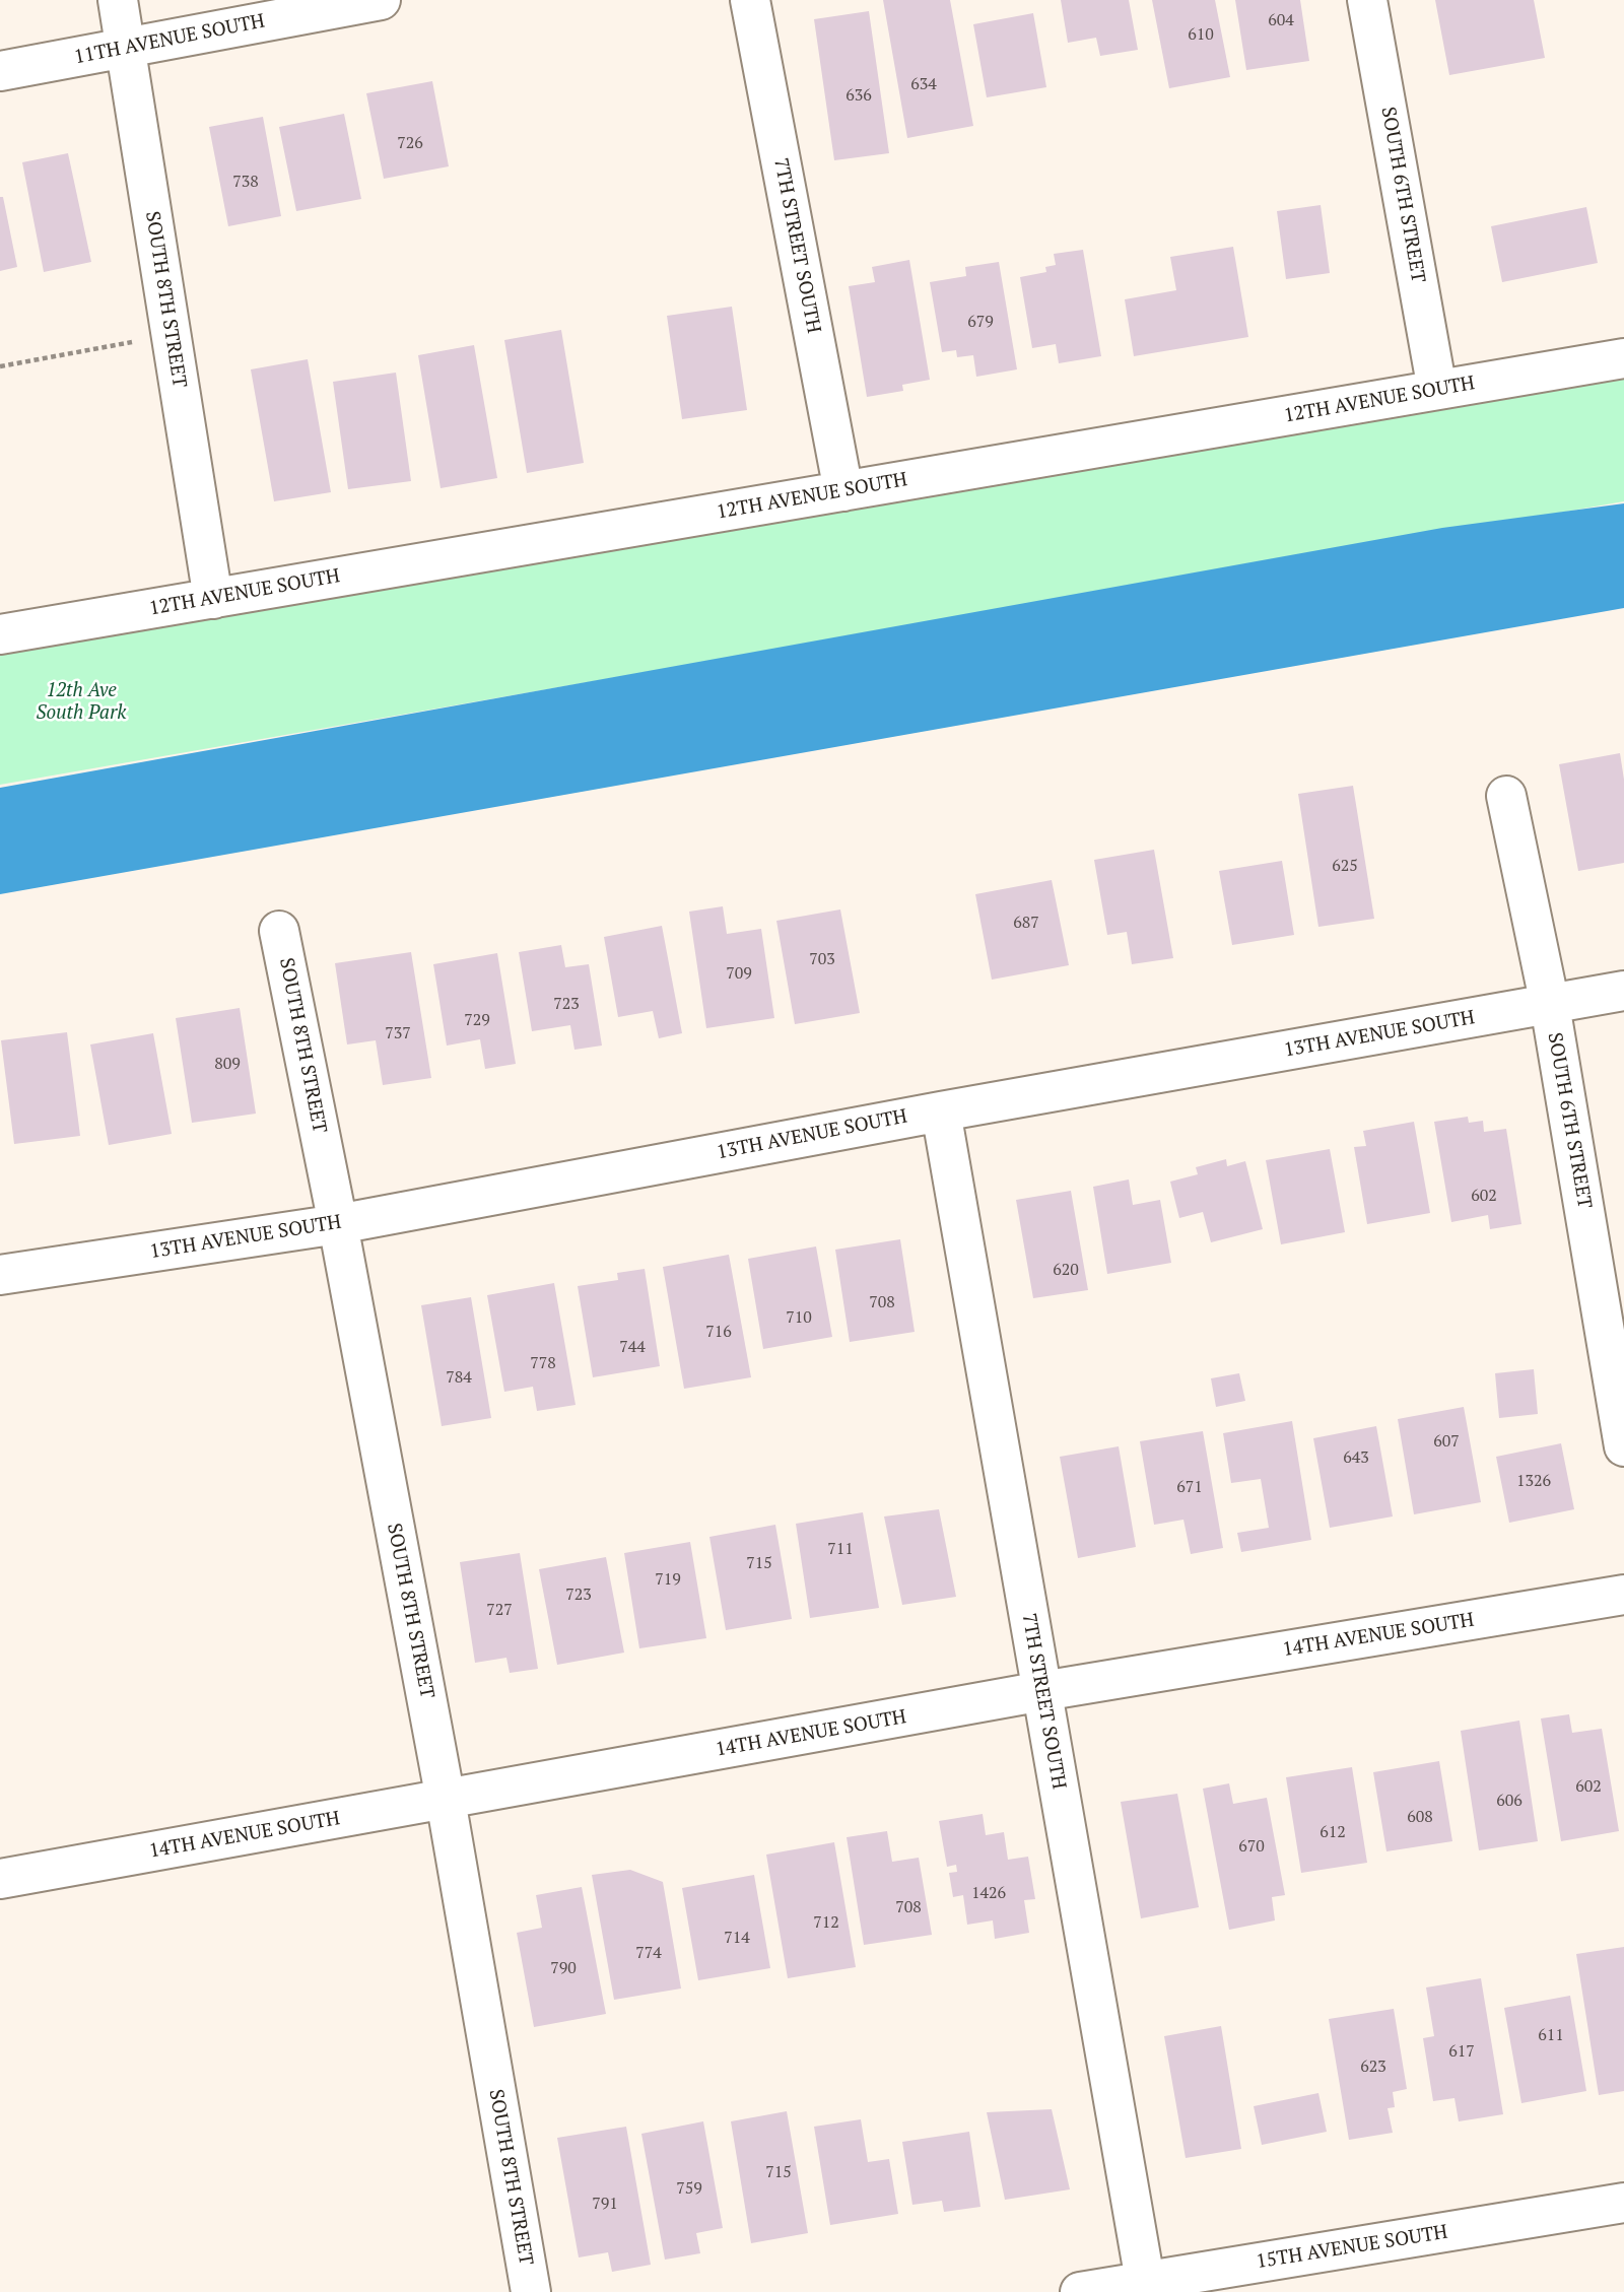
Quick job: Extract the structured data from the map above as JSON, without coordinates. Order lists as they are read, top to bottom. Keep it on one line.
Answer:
{"streets":{"street":["11TH AVENUE SOUTH","SOUTH 6TH STREET","7TH STREET SOUTH","SOUTH 8TH STREET","12TH AVENUE SOUTH","13TH AVENUE SOUTH","14TH AVENUE SOUTH","15TH AVENUE SOUTH"]},"crossings":[["11TH AVENUE SOUTH","SOUTH 8TH STREET"],["SOUTH 6TH STREET","12TH AVENUE SOUTH"],["SOUTH 6TH STREET","13TH AVENUE SOUTH"],["7TH STREET SOUTH","12TH AVENUE SOUTH"],["7TH STREET SOUTH","13TH AVENUE SOUTH"],["7TH STREET SOUTH","14TH AVENUE SOUTH"],["7TH STREET SOUTH","15TH AVENUE SOUTH"],["SOUTH 8TH STREET","12TH AVENUE SOUTH"],["SOUTH 8TH STREET","13TH AVENUE SOUTH"],["SOUTH 8TH STREET","14TH AVENUE SOUTH"]],"parks":["12th Ave South Park"],"house_numbers":["604","610","634","636","726","738","679","625","687","703","709","723","729","737","809","602","620","708","710","716","744","778","784","607","643","1326","671","711","715","719","723","727","602","606","608","612","670","1426","708","712","714","774","790","611","617","623","715","759","791"]}
